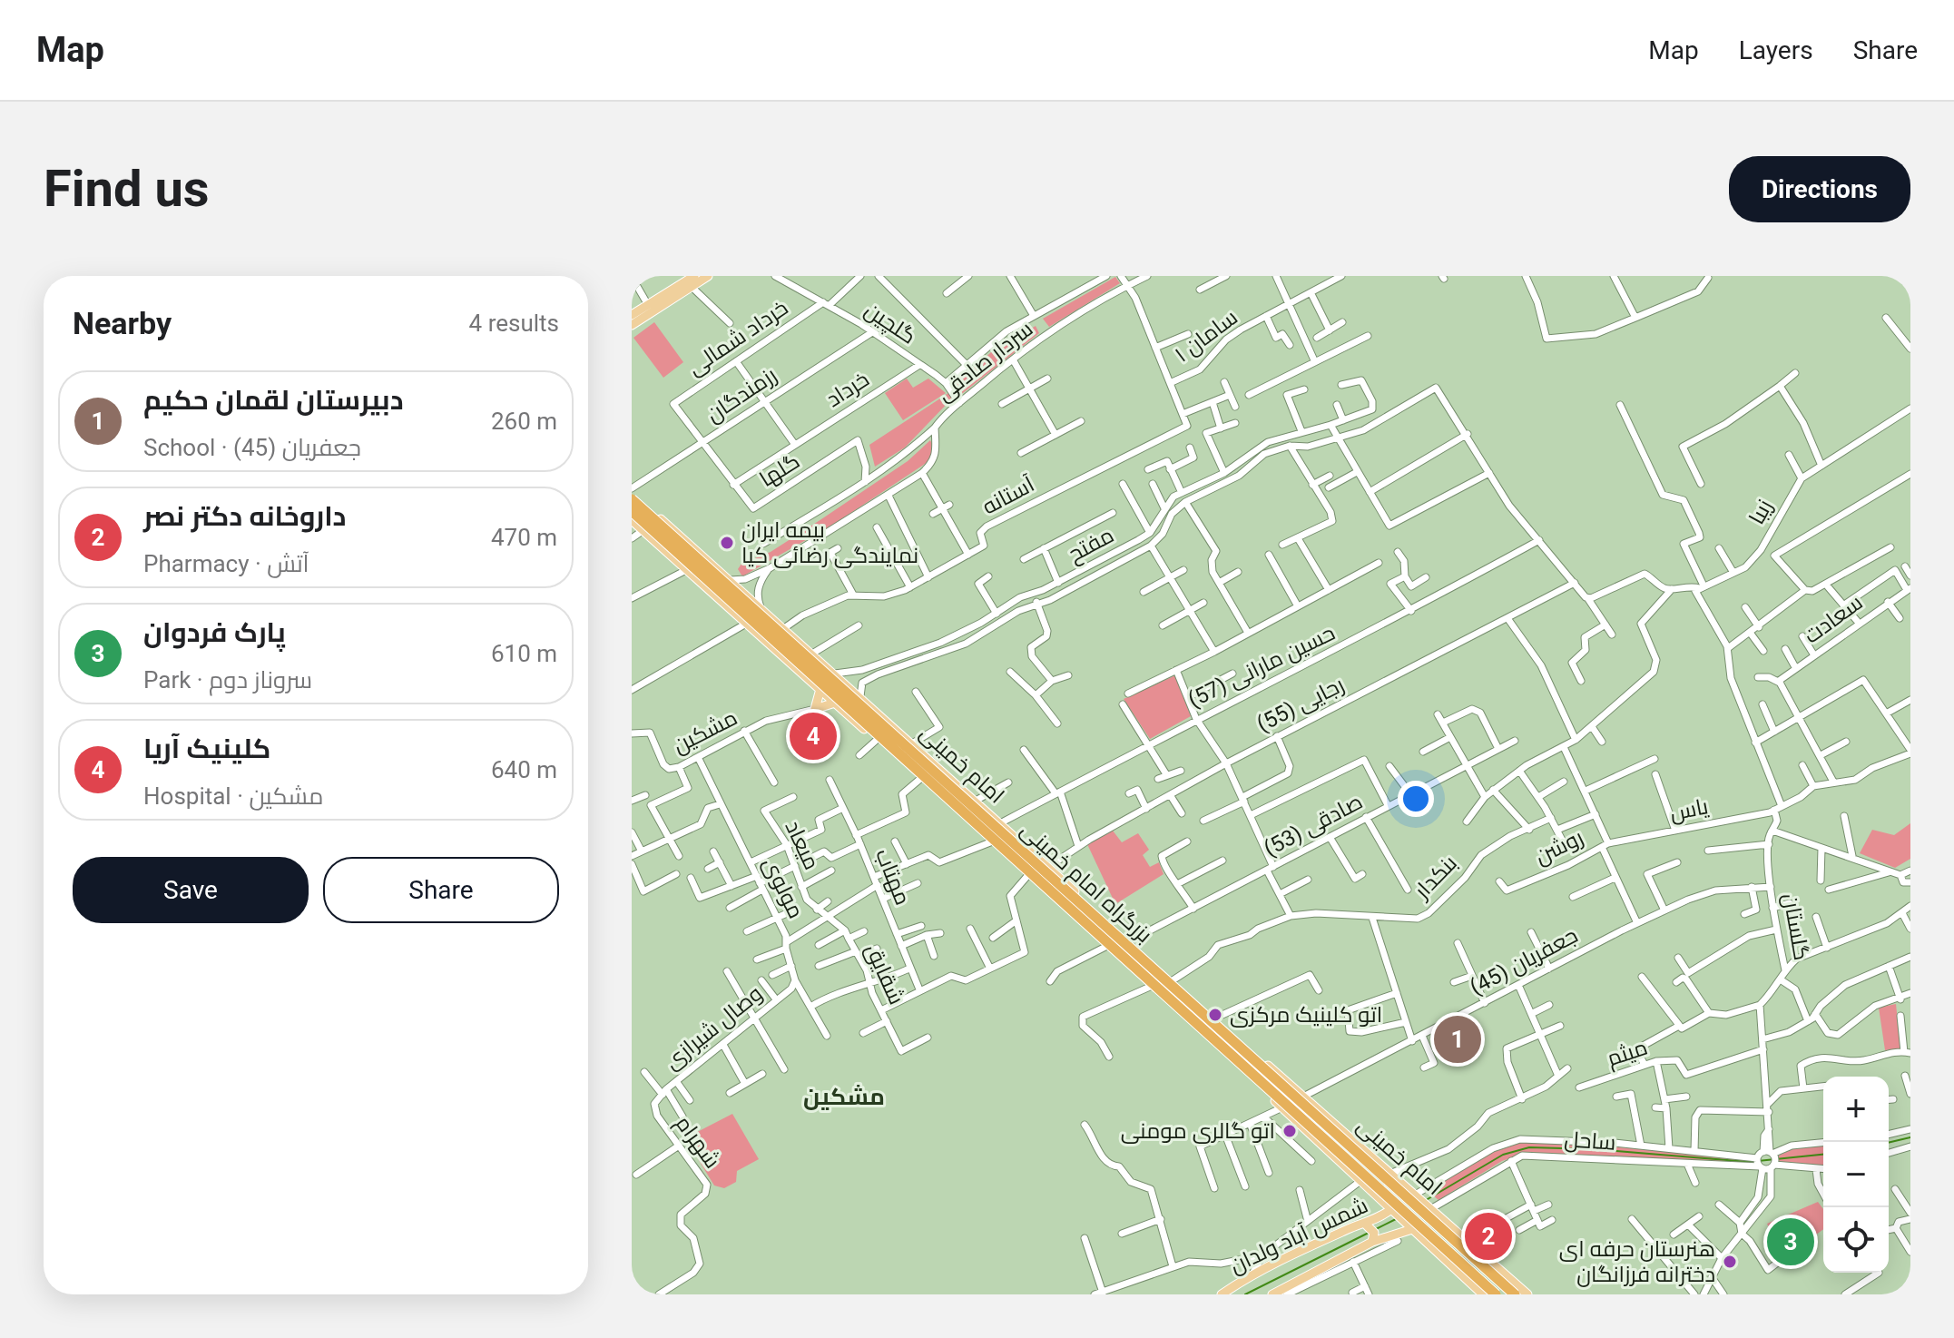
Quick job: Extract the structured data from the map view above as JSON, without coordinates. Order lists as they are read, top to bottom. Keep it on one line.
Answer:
{"streets":{"highway":["بزرگراه امام خمینی"],"main road":["امام خمینی","شمس آباد ولدان"],"street":["گلچین","سامان ۱","خرداد شمالی","سردار صادقی","خرداد","رزمندگان","گلها","آستانه","زیبا","مفتح","سعادت","حسین مارانی (57)","رجایی (55)","مشکین","یاس","صادقی (53)","میعاد","روشن","مهتاب","بنکدار","مولوی","گلستان","جعفریان (45)","شقایق","وصال شیرازی","میثم","ساحل","شهرام"]},"crossings":[["گلچین","خرداد شمالی"],["گلچین","خرداد"],["گلچین","رزمندگان"],["خرداد شمالی","گلها"],["خرداد","گلها"],["رزمندگان","گلها"],["رزمندگان","امام خمینی"],["آستانه","امام خمینی"],["مفتح","امام خمینی"],["حسین مارانی (57)","امام خمینی"],["رجایی (55)","امام خمینی"],["مشکین","مولوی"],["امام خمینی","صادقی (53)"],["امام خمینی","بنکدار"],["امام خمینی","جعفریان (45)"],["امام خمینی","ساحل"],["امام خمینی","شمس آباد ولدان"],["یاس","روشن"],["یاس","گلستان"],["میعاد","شقایق"],["روشن","جعفریان (45)"],["مولوی","وصال شیرازی"],["گلستان","جعفریان (45)"],["وصال شیرازی","شهرام"]],"districts":["مشکین"],"places":["بیمه ایران نمایندگی رضائی کيا","اتو کلینیک مرکزی","اتو گالری مومنی","هنرستان حرفه ای دخترانه فرزانگان"],"page":{"header":"Map","nav":["Map","Layers","Share"],"buttons":["Directions",["Save","Share"]],"title":"Find us","heading":["Nearby","4 results"],"list":[{"mark":"1","name":"دبیرستان لقمان حکیم","note":"School · جعفریان (45)","value":"260 m"},{"mark":"2","name":"داروخانه دکتر نصر","note":"Pharmacy · آتش","value":"470 m"},{"mark":"3","name":"پارک فردوان","note":"Park · سروناز دوم","value":"610 m"},{"mark":"4","name":"کلینیک آریا","note":"Hospital · مشکین","value":"640 m"}],"pins":["4","1","2","3"],"map_buttons":["+","−"]}}
